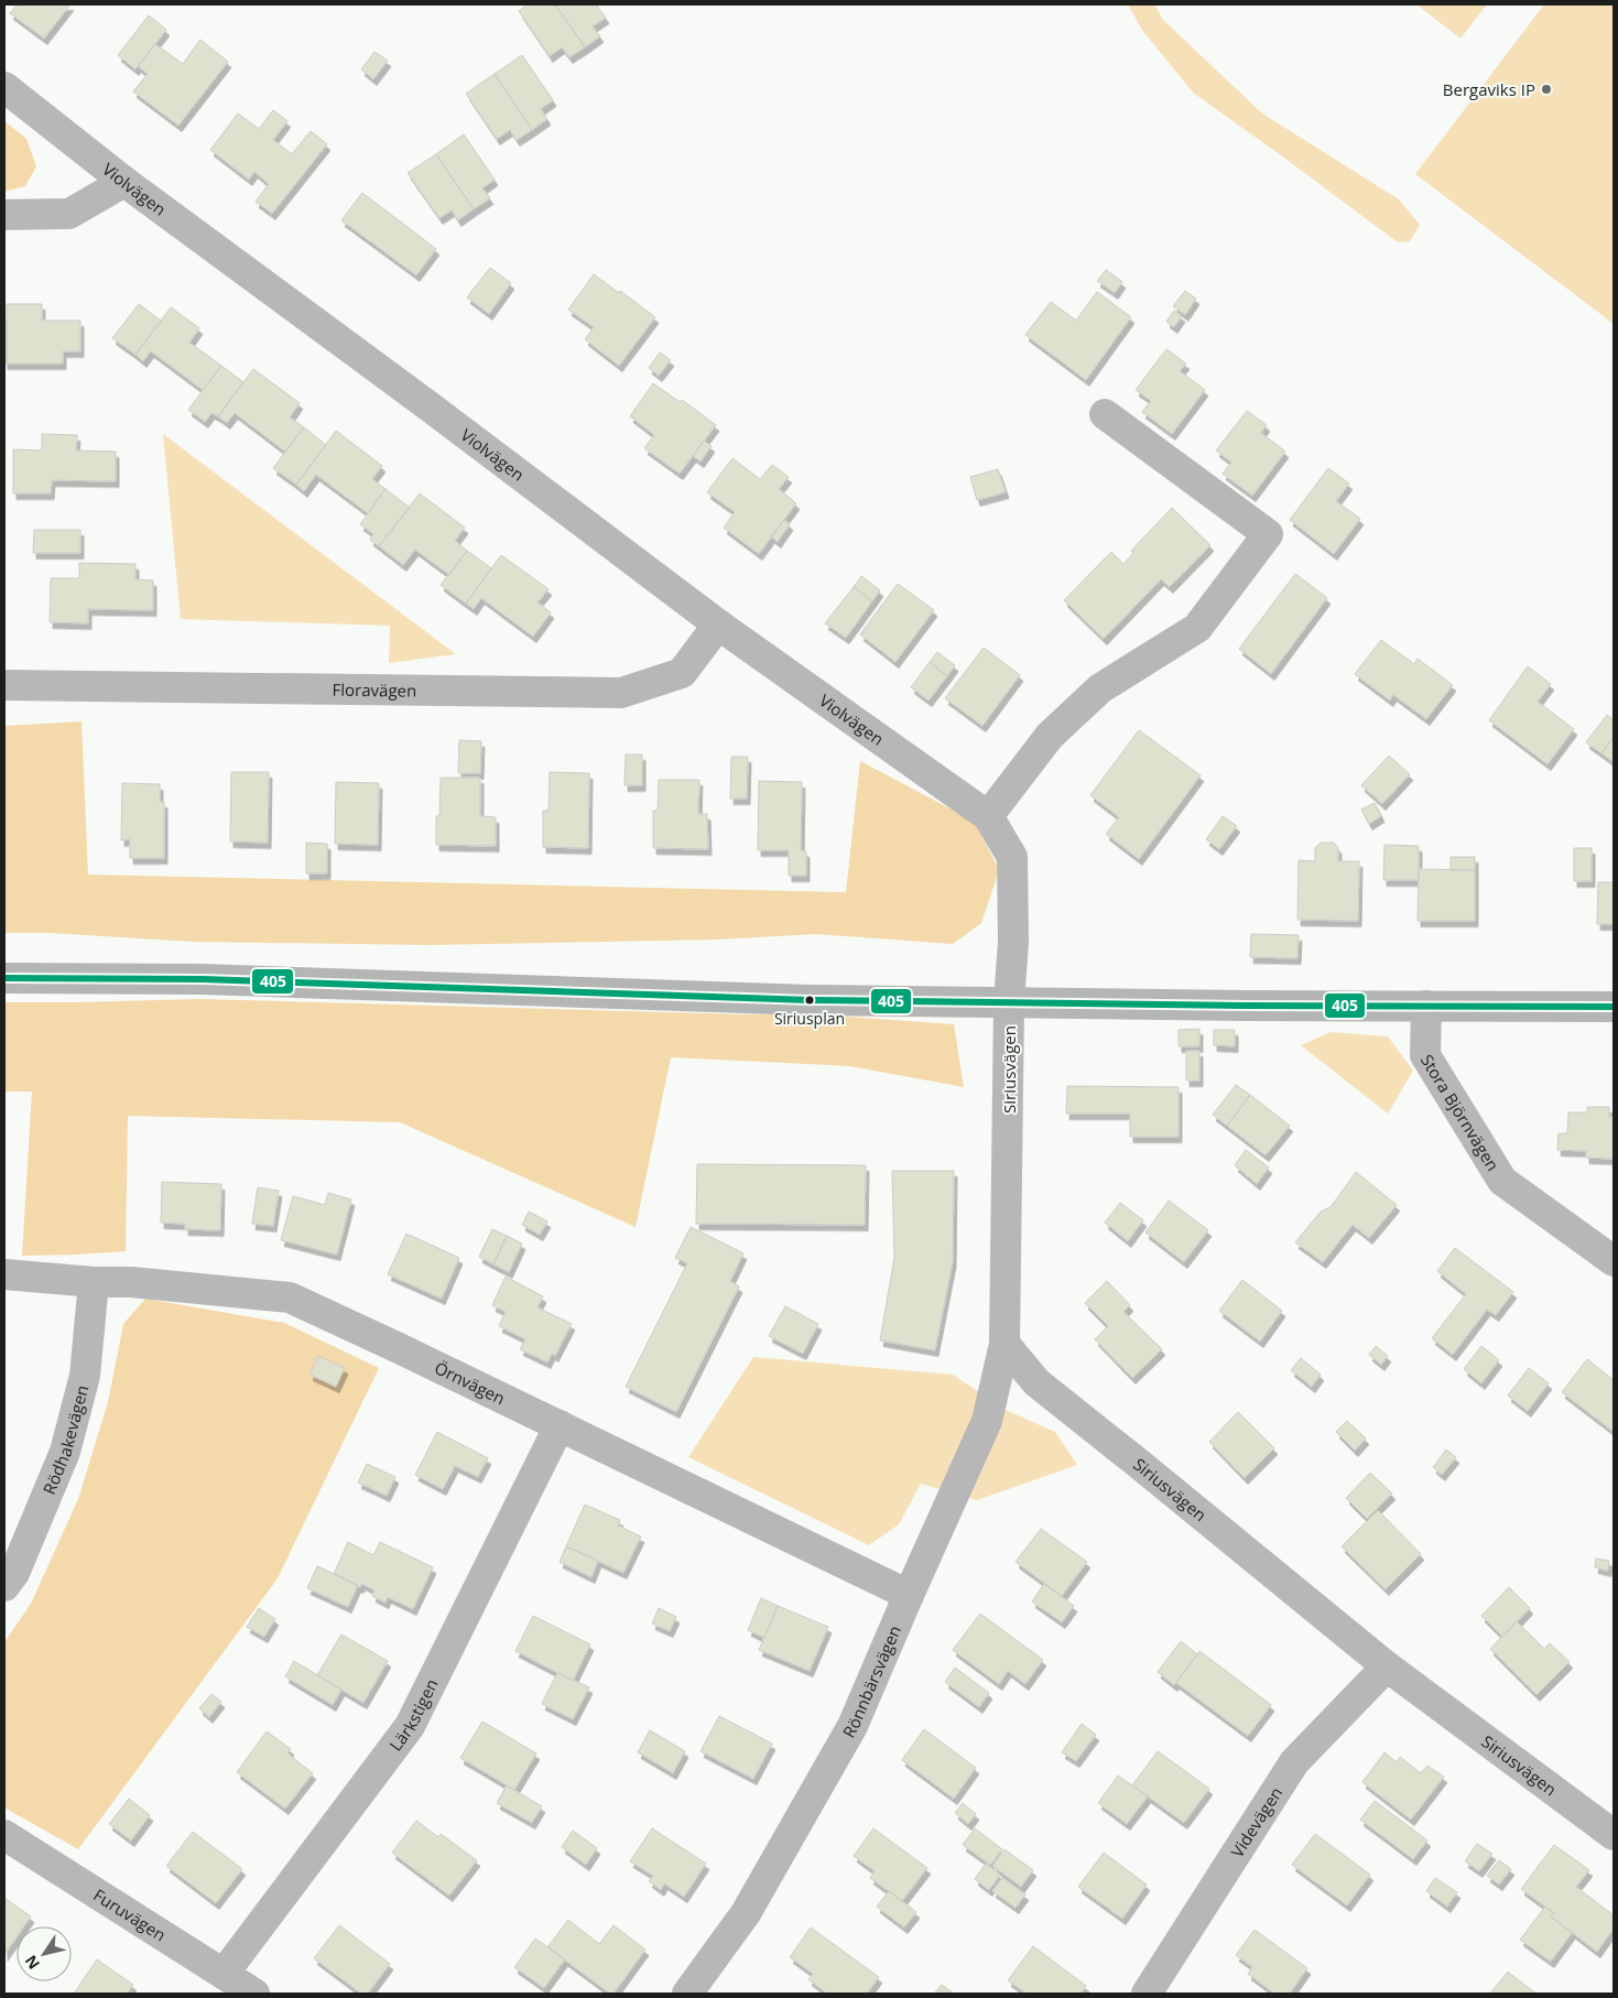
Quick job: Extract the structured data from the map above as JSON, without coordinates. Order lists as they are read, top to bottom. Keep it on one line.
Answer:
{"streets":{"street":["Violvägen","Floravägen","Siriusvägen","Stora Björnvägen","Örnvägen","Rödhakevägen","Rönnbärsvägen","Lärkstigen","Videvägen","Furuvägen"]},"crossings":[["Violvägen","Floravägen"],["Violvägen","Siriusvägen"],["Siriusvägen","Rönnbärsvägen"],["Siriusvägen","Videvägen"],["Örnvägen","Rödhakevägen"],["Örnvägen","Rönnbärsvägen"],["Örnvägen","Lärkstigen"],["Lärkstigen","Furuvägen"]],"places":["Bergaviks IP","Siriusplan"],"lines":["transit line 405"],"north":"bottom left"}
